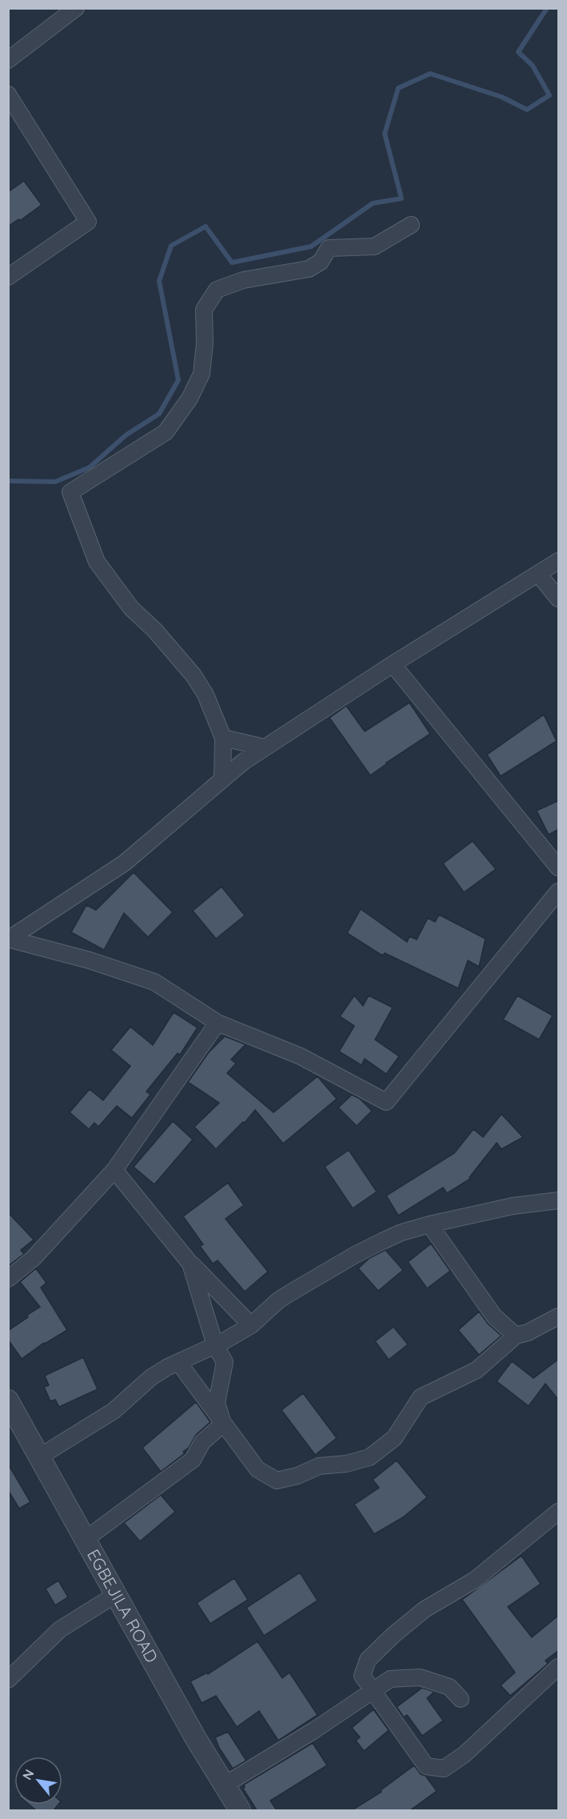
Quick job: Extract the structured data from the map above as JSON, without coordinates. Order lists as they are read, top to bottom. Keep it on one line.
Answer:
{"streets":{"street":["EGBEJILA ROAD"]},"north":"top left"}
